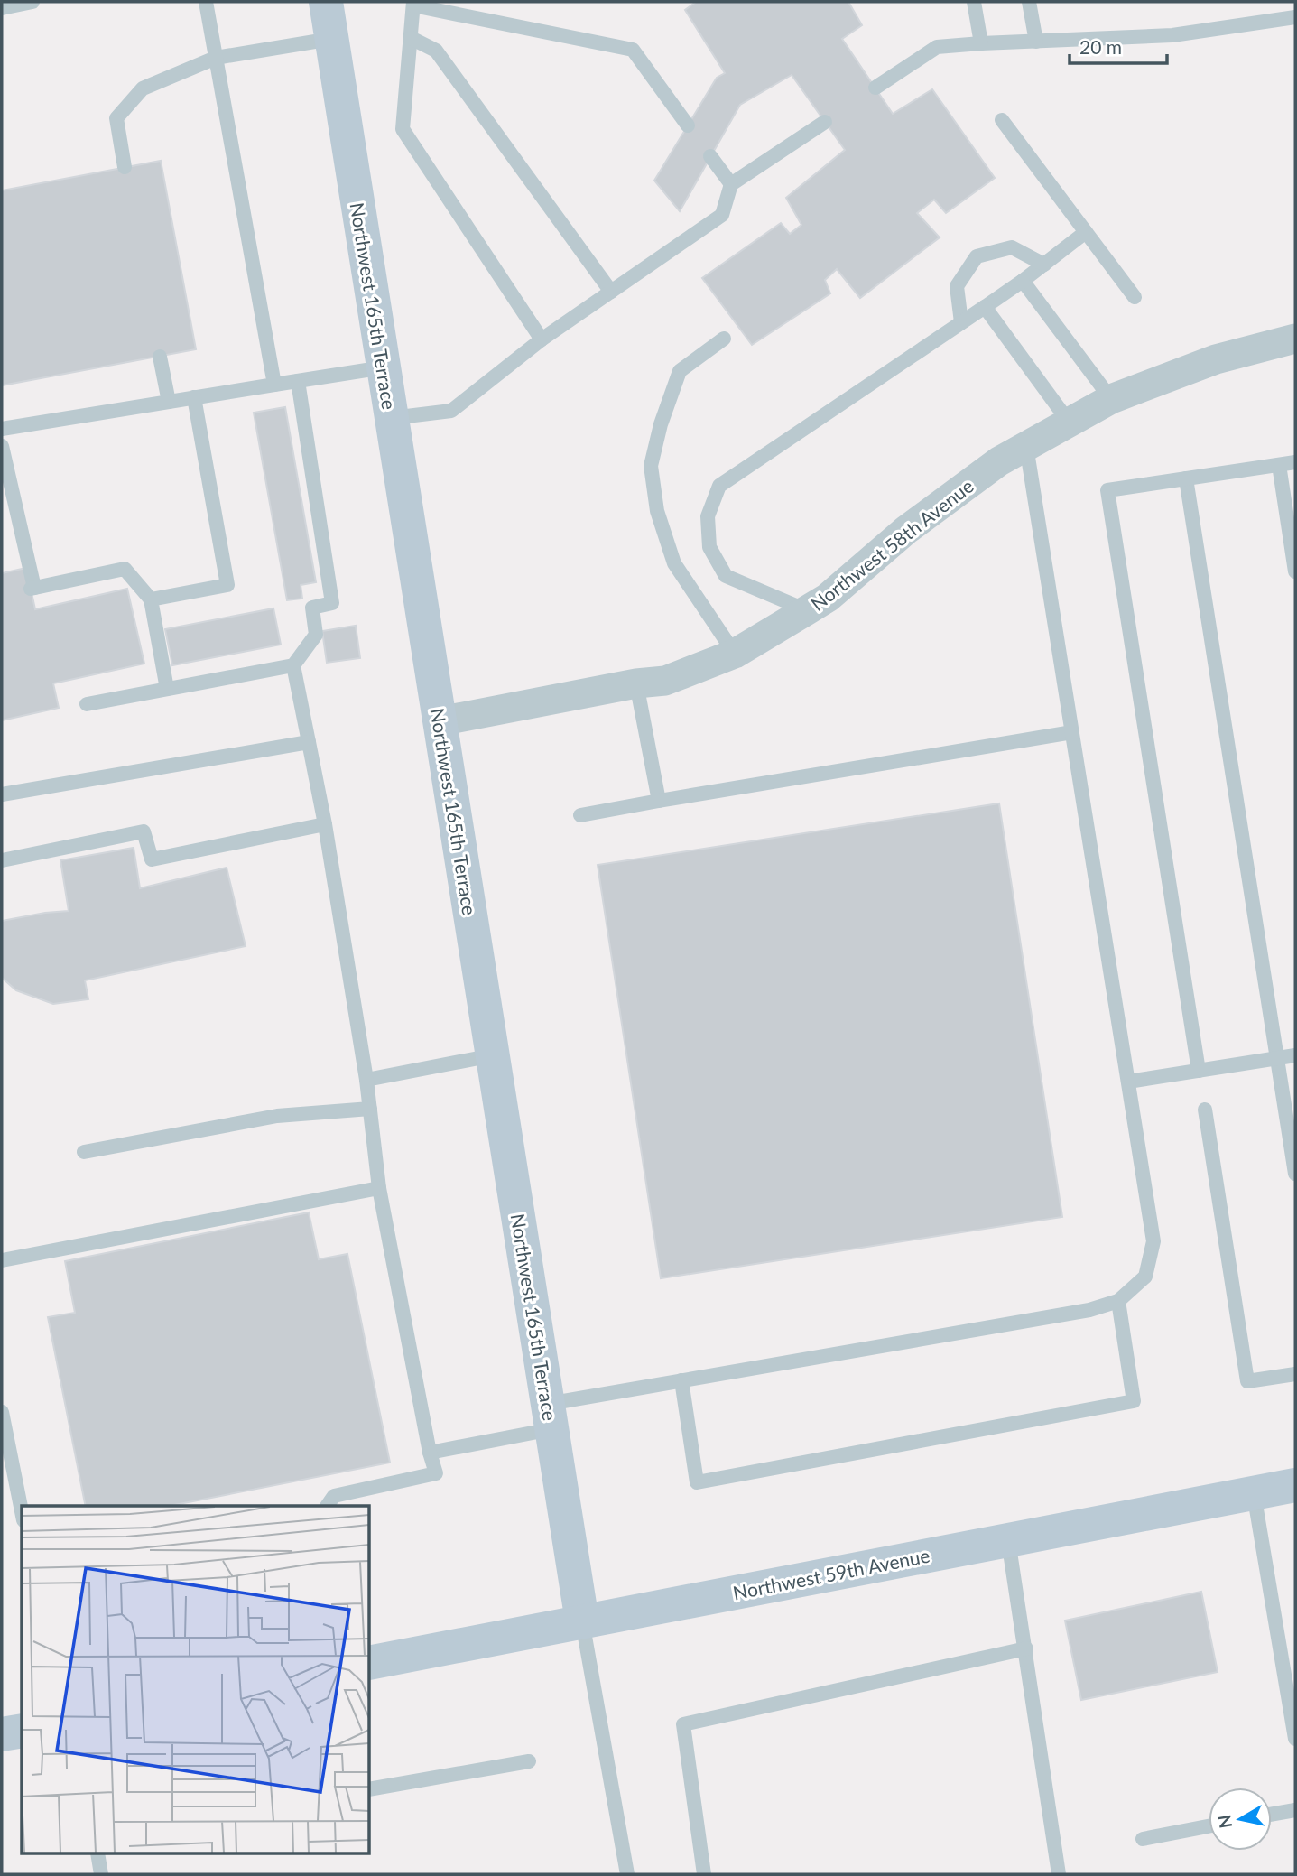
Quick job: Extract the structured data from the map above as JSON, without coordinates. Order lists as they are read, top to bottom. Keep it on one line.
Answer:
{"streets":{"street":["Northwest 165th Terrace","Northwest 58th Avenue","Northwest 59th Avenue"]},"crossings":[["Northwest 165th Terrace","Northwest 58th Avenue"],["Northwest 165th Terrace","Northwest 59th Avenue"]],"scale_bar":"20 m","north":"left"}
